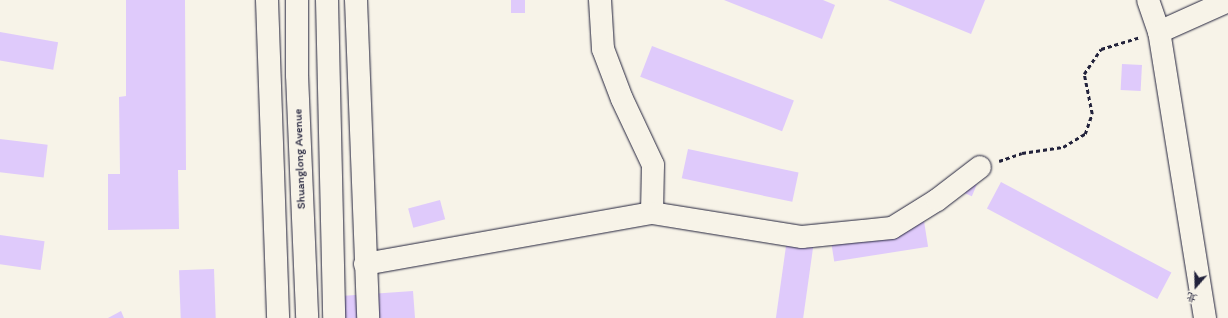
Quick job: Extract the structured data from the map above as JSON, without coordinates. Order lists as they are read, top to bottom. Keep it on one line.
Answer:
{"streets":{"main road":["Shuanglong Avenue"]},"north":"bottom"}
